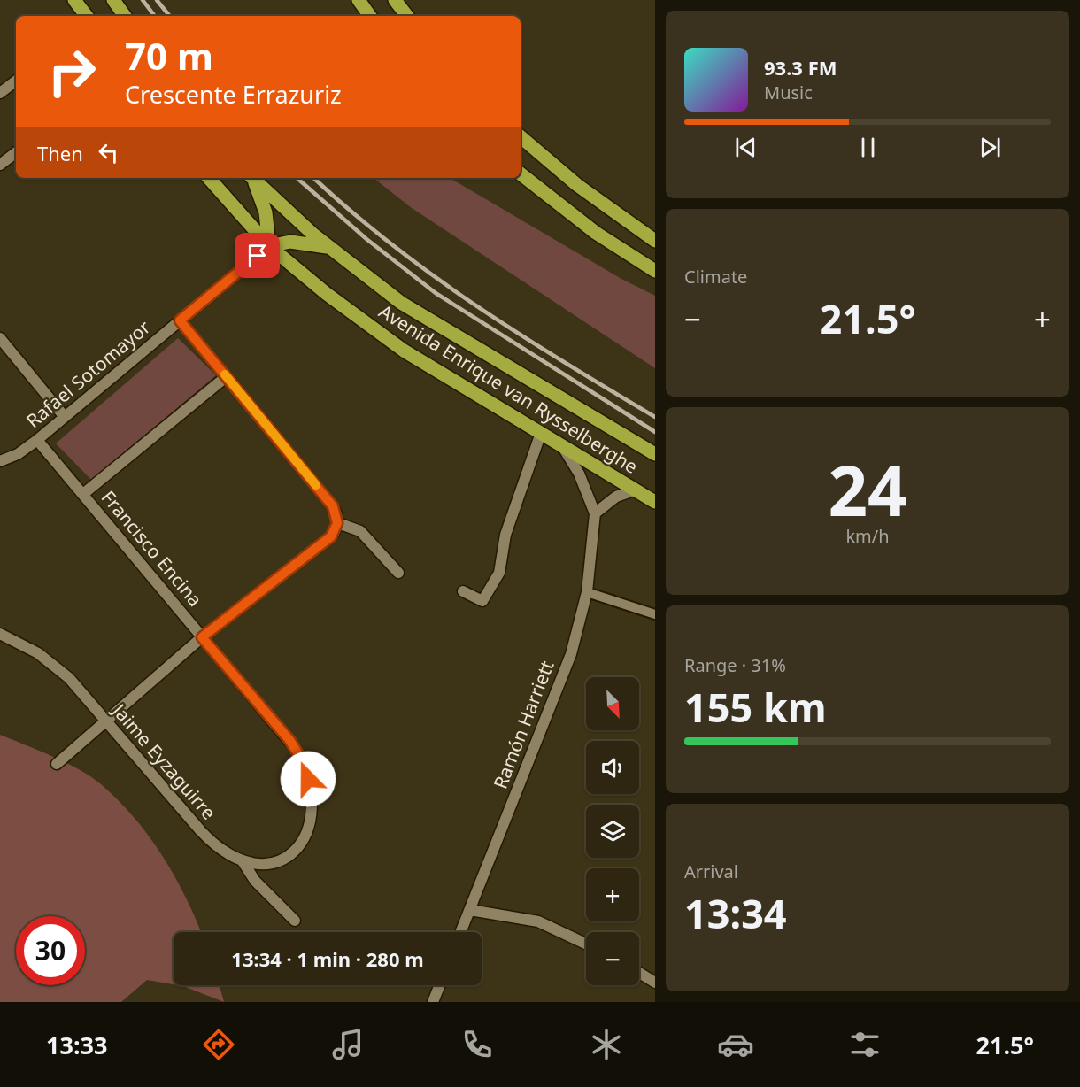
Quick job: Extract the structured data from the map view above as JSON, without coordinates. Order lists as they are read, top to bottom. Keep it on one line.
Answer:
{"streets":{"main road":["Avenida Enrique van Rysselberghe"],"street":["Rafael Sotomayor","Francisco Encina","Ramón Harriett","Jaime Eyzaguirre"]},"crossings":[["Rafael Sotomayor","Avenida Enrique van Rysselberghe"],["Rafael Sotomayor","Francisco Encina"],["Avenida Enrique van Rysselberghe","Ramón Harriett"],["Francisco Encina","Jaime Eyzaguirre"]],"north":"bottom right","page":{"turn":["70 m","Crescente Errazuriz"],"song":["93.3 FM","Music"],"then":"Then","tile":["Climate",["24","km/h"],["Range · 31%","155 km"],["Arrival","13:34"]],"heat":["−","21.5°","+"],"map_buttons":["+","−"],"limit":"30","trip":"13:34 · 1 min · 280 m","tabs":["13:33","21.5°"]}}
